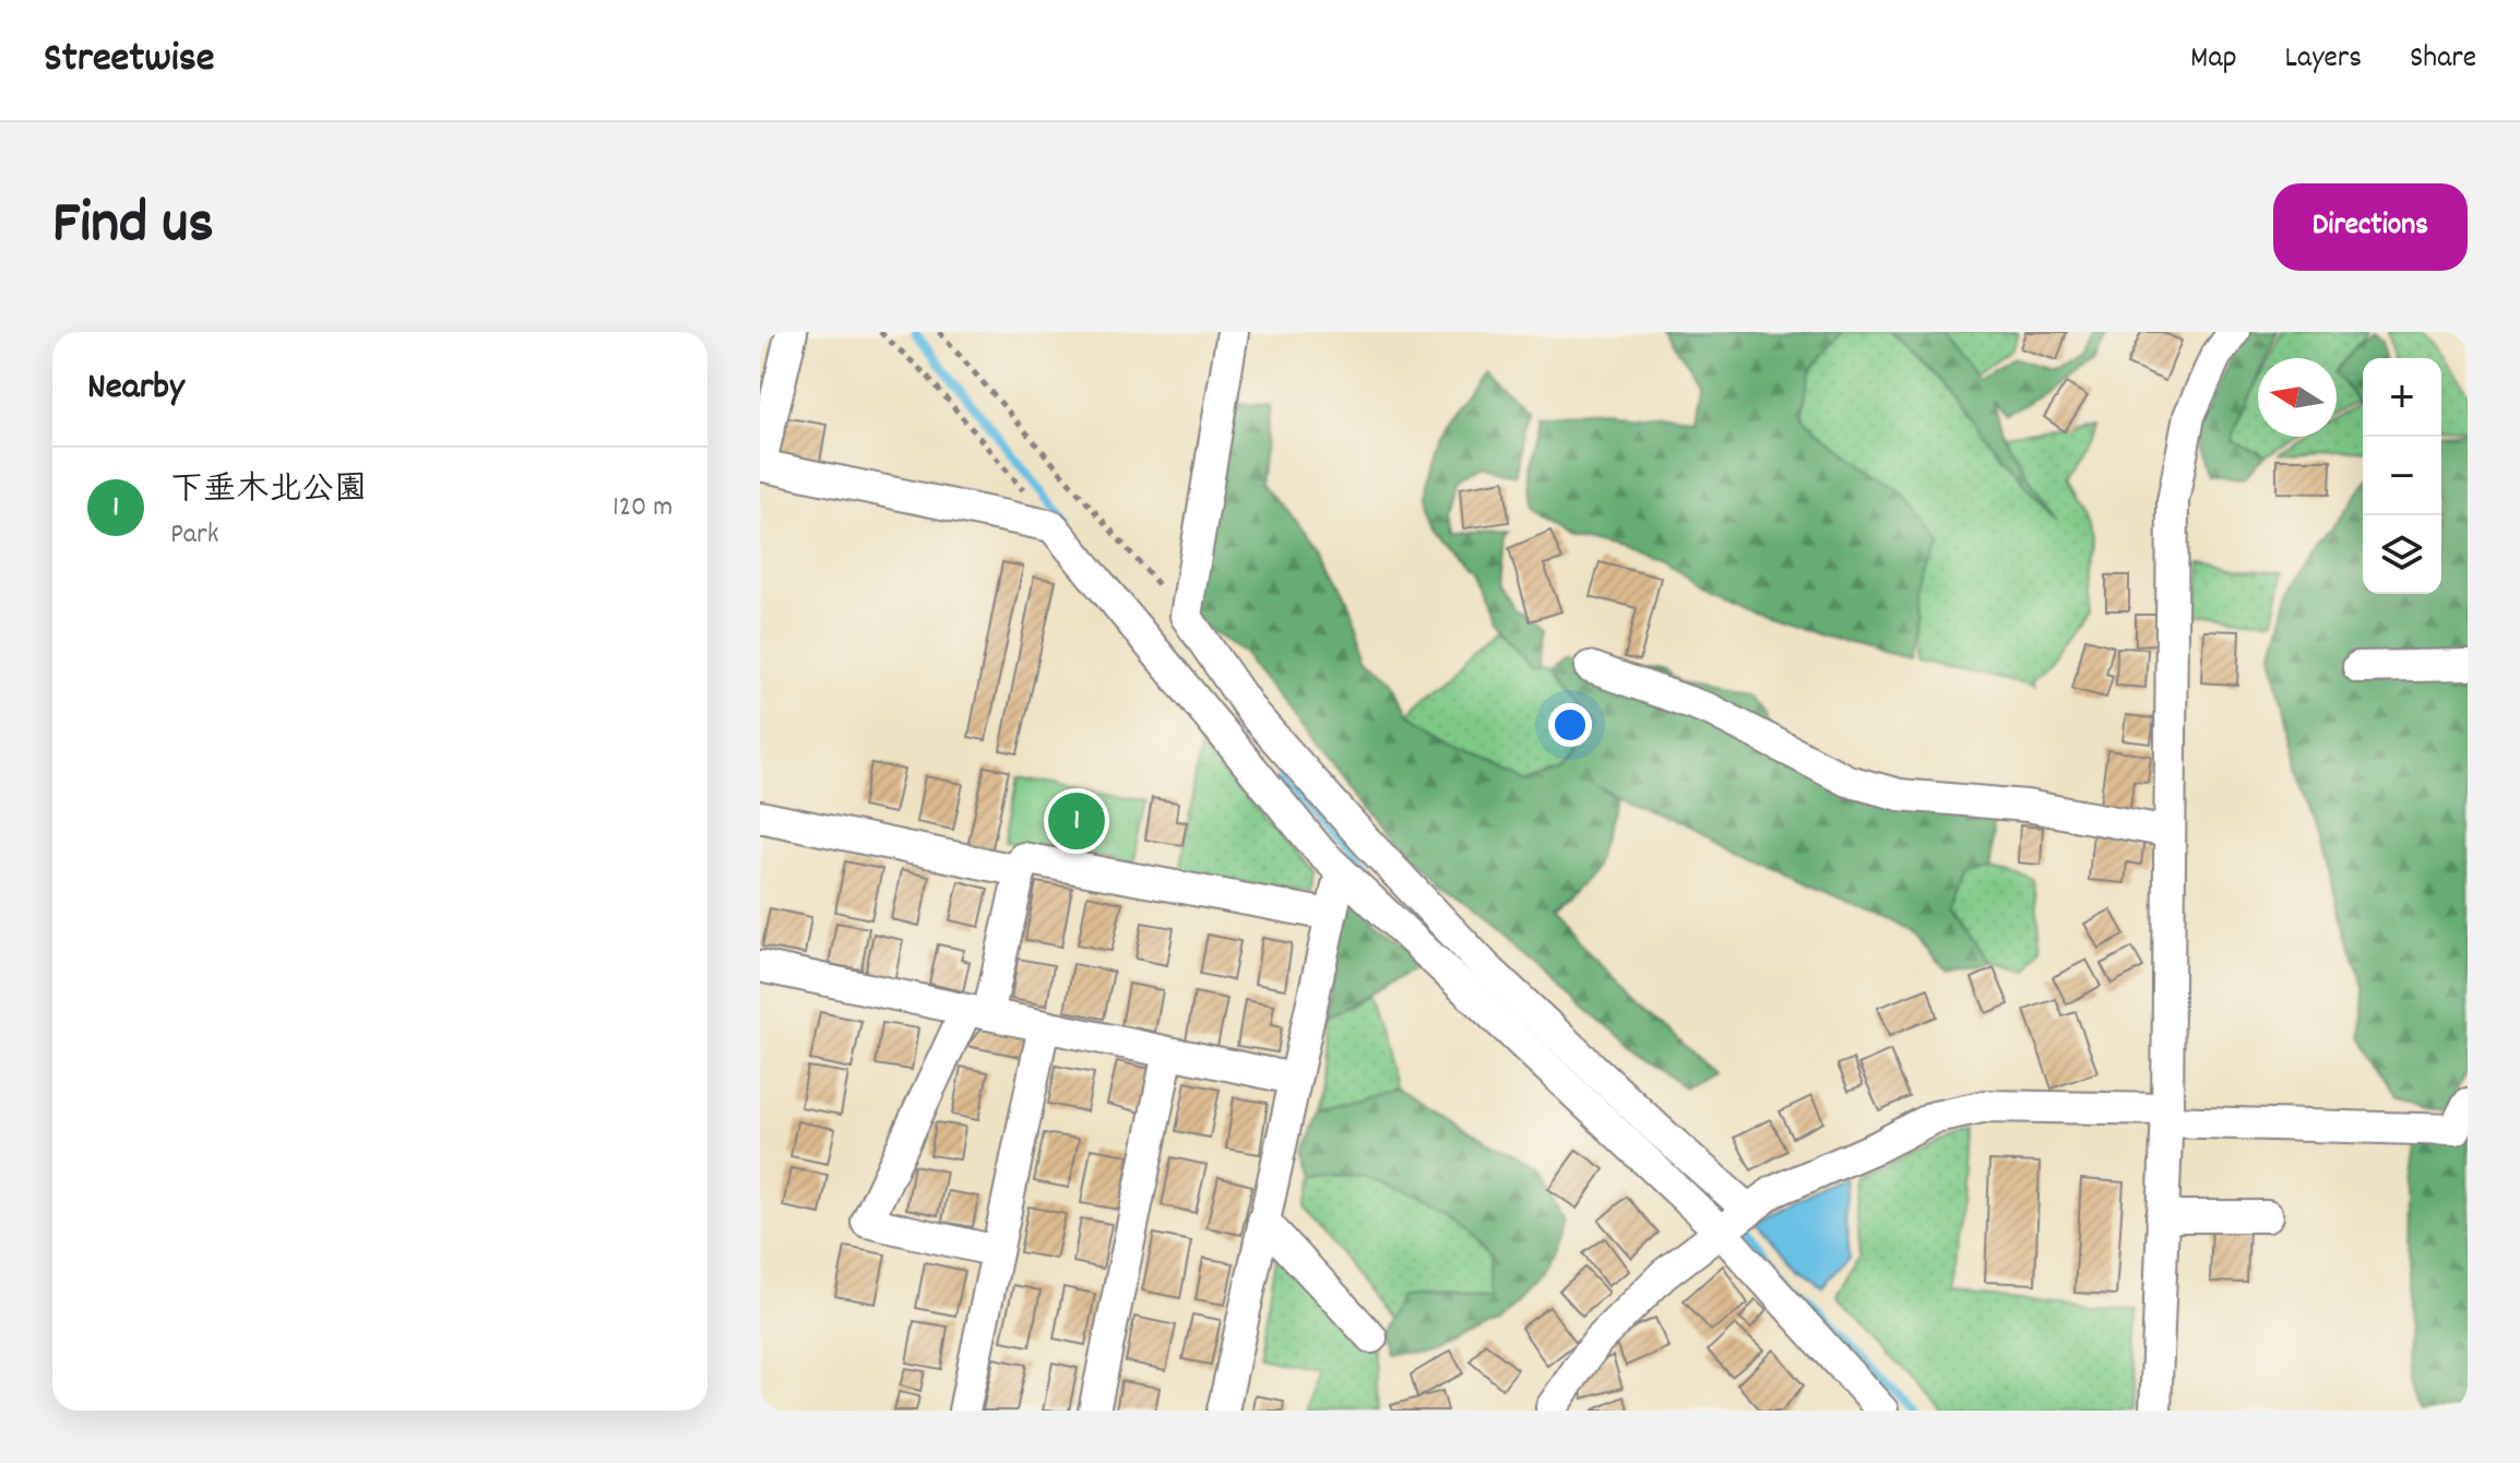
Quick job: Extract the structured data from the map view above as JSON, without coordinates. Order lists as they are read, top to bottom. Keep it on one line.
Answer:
{"north":"left","page":{"header":"Streetwise","nav":["Map","Layers","Share"],"title":"Find us","buttons":"Directions","heading":"Nearby","map_buttons":["+","−"],"list":[{"mark":"1","name":"下垂木北公園","note":"Park","value":"120 m"}],"pins":"1"}}
